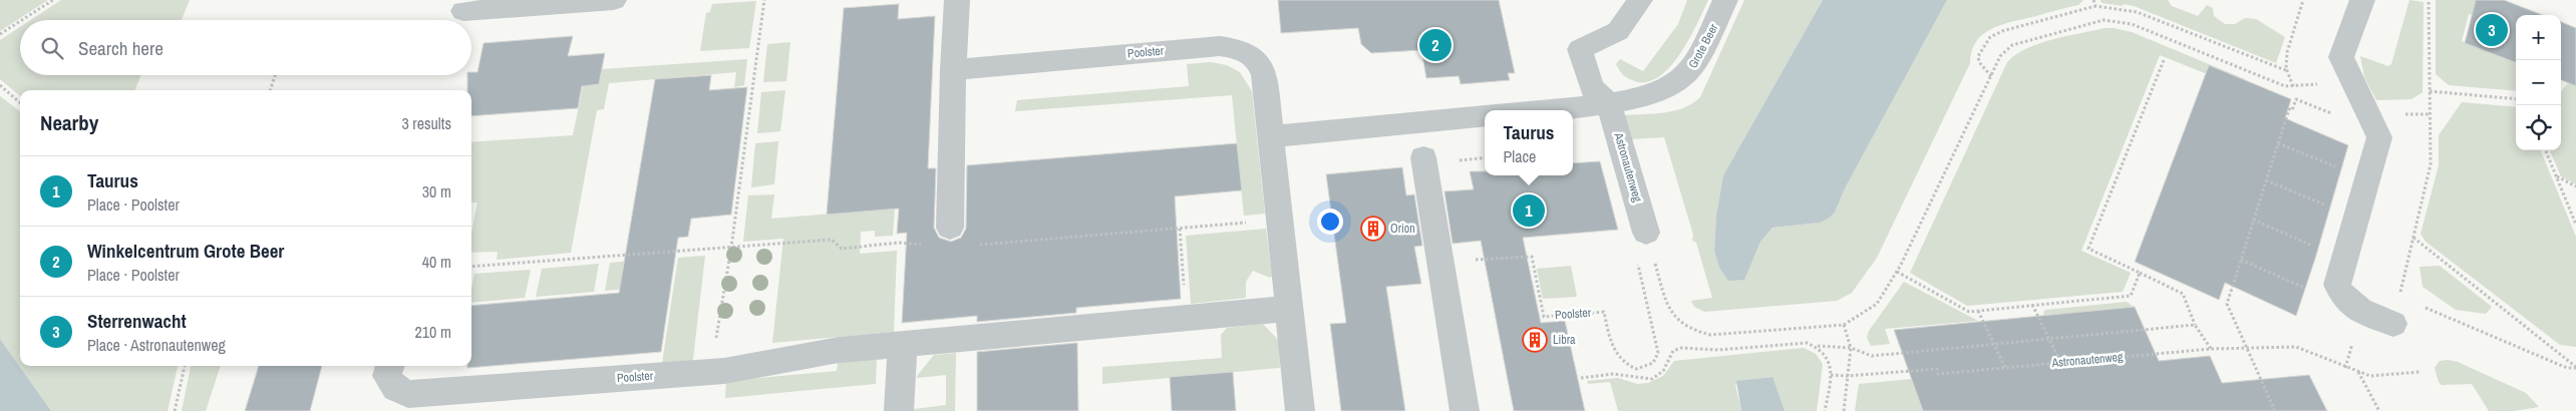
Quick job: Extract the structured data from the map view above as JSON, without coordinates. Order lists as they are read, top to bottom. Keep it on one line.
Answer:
{"streets":{"street":["Grote Beer","Poolster","Astronautenweg"]},"crossings":[["Grote Beer","Astronautenweg"],["Poolster","Astronautenweg"]],"places":{"building":["Orion","Libra"]},"page":{"pins":["3","2","1"],"map_buttons":["+","−"],"search":"Search here","heading":["Nearby","3 results"],"popup":["Taurus","Place"],"list":[{"mark":"1","name":"Taurus","note":"Place · Poolster","value":"30 m"},{"mark":"2","name":"Winkelcentrum Grote Beer","note":"Place · Poolster","value":"40 m"},{"mark":"3","name":"Sterrenwacht","note":"Place · Astronautenweg","value":"210 m"}]}}
